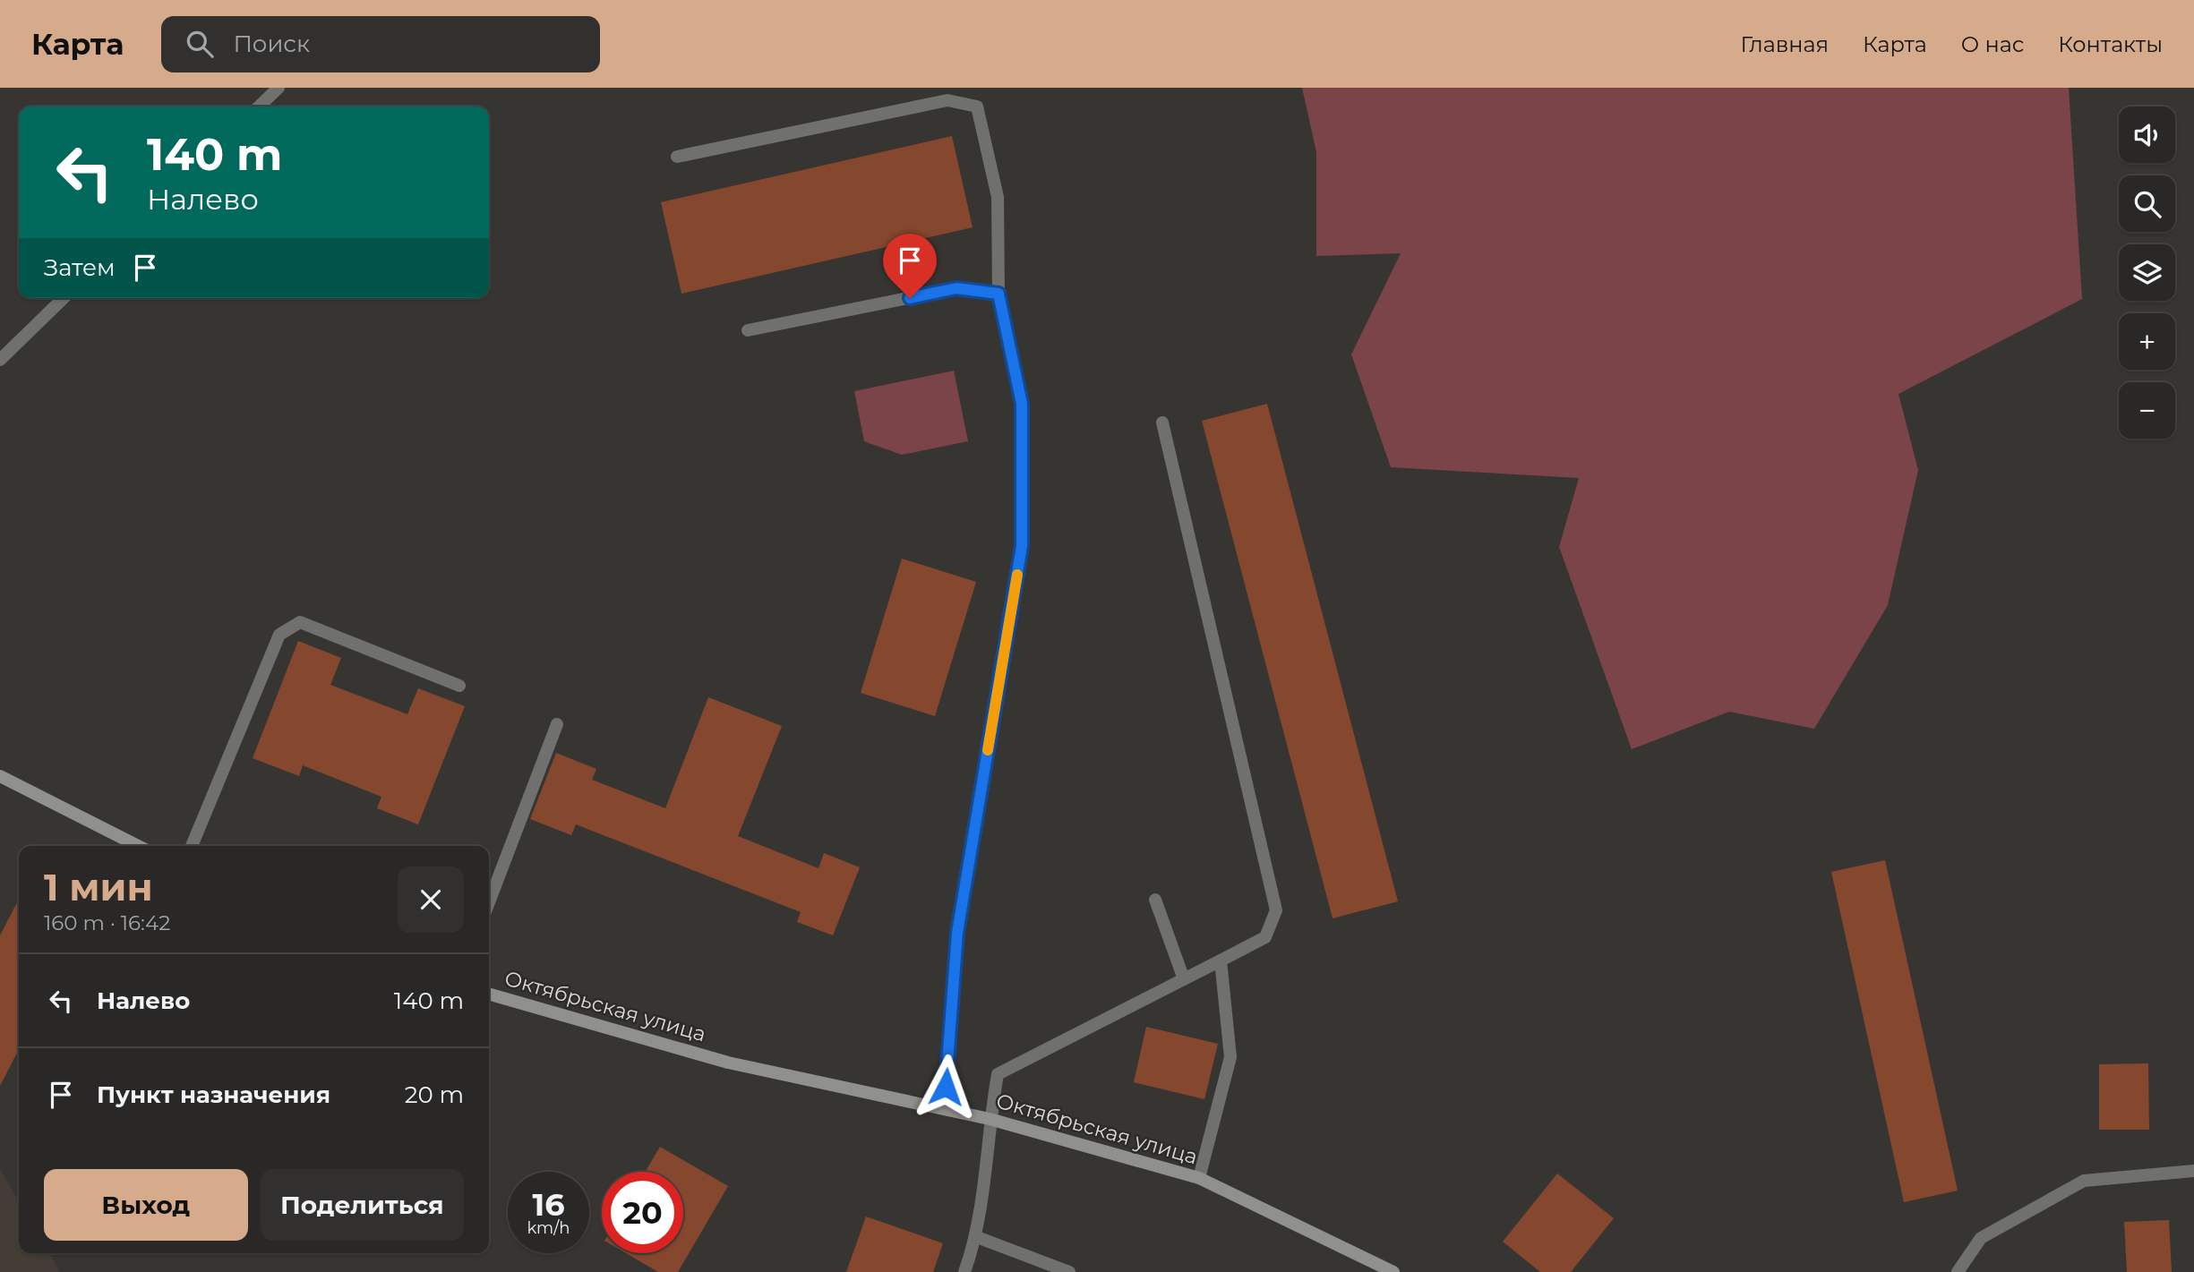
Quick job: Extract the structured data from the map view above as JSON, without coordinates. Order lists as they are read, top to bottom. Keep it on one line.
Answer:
{"streets":{"street":["Октябрьская улица"]},"page":{"header":"Карта","search":"Поиск","nav":["Главная","Карта","О нас","Контакты"],"map_buttons":["+","−"],"turn":["140 m","Налево"],"then":"Затем","heading":["1 мин","160 m · 16:42"],"list":[{"name":"Налево","value":"140 m"},{"name":"Пункт назначения","value":"20 m"}],"buttons":["Выход","Поделиться"],"speed":"16 km/h","limit":"20"}}
